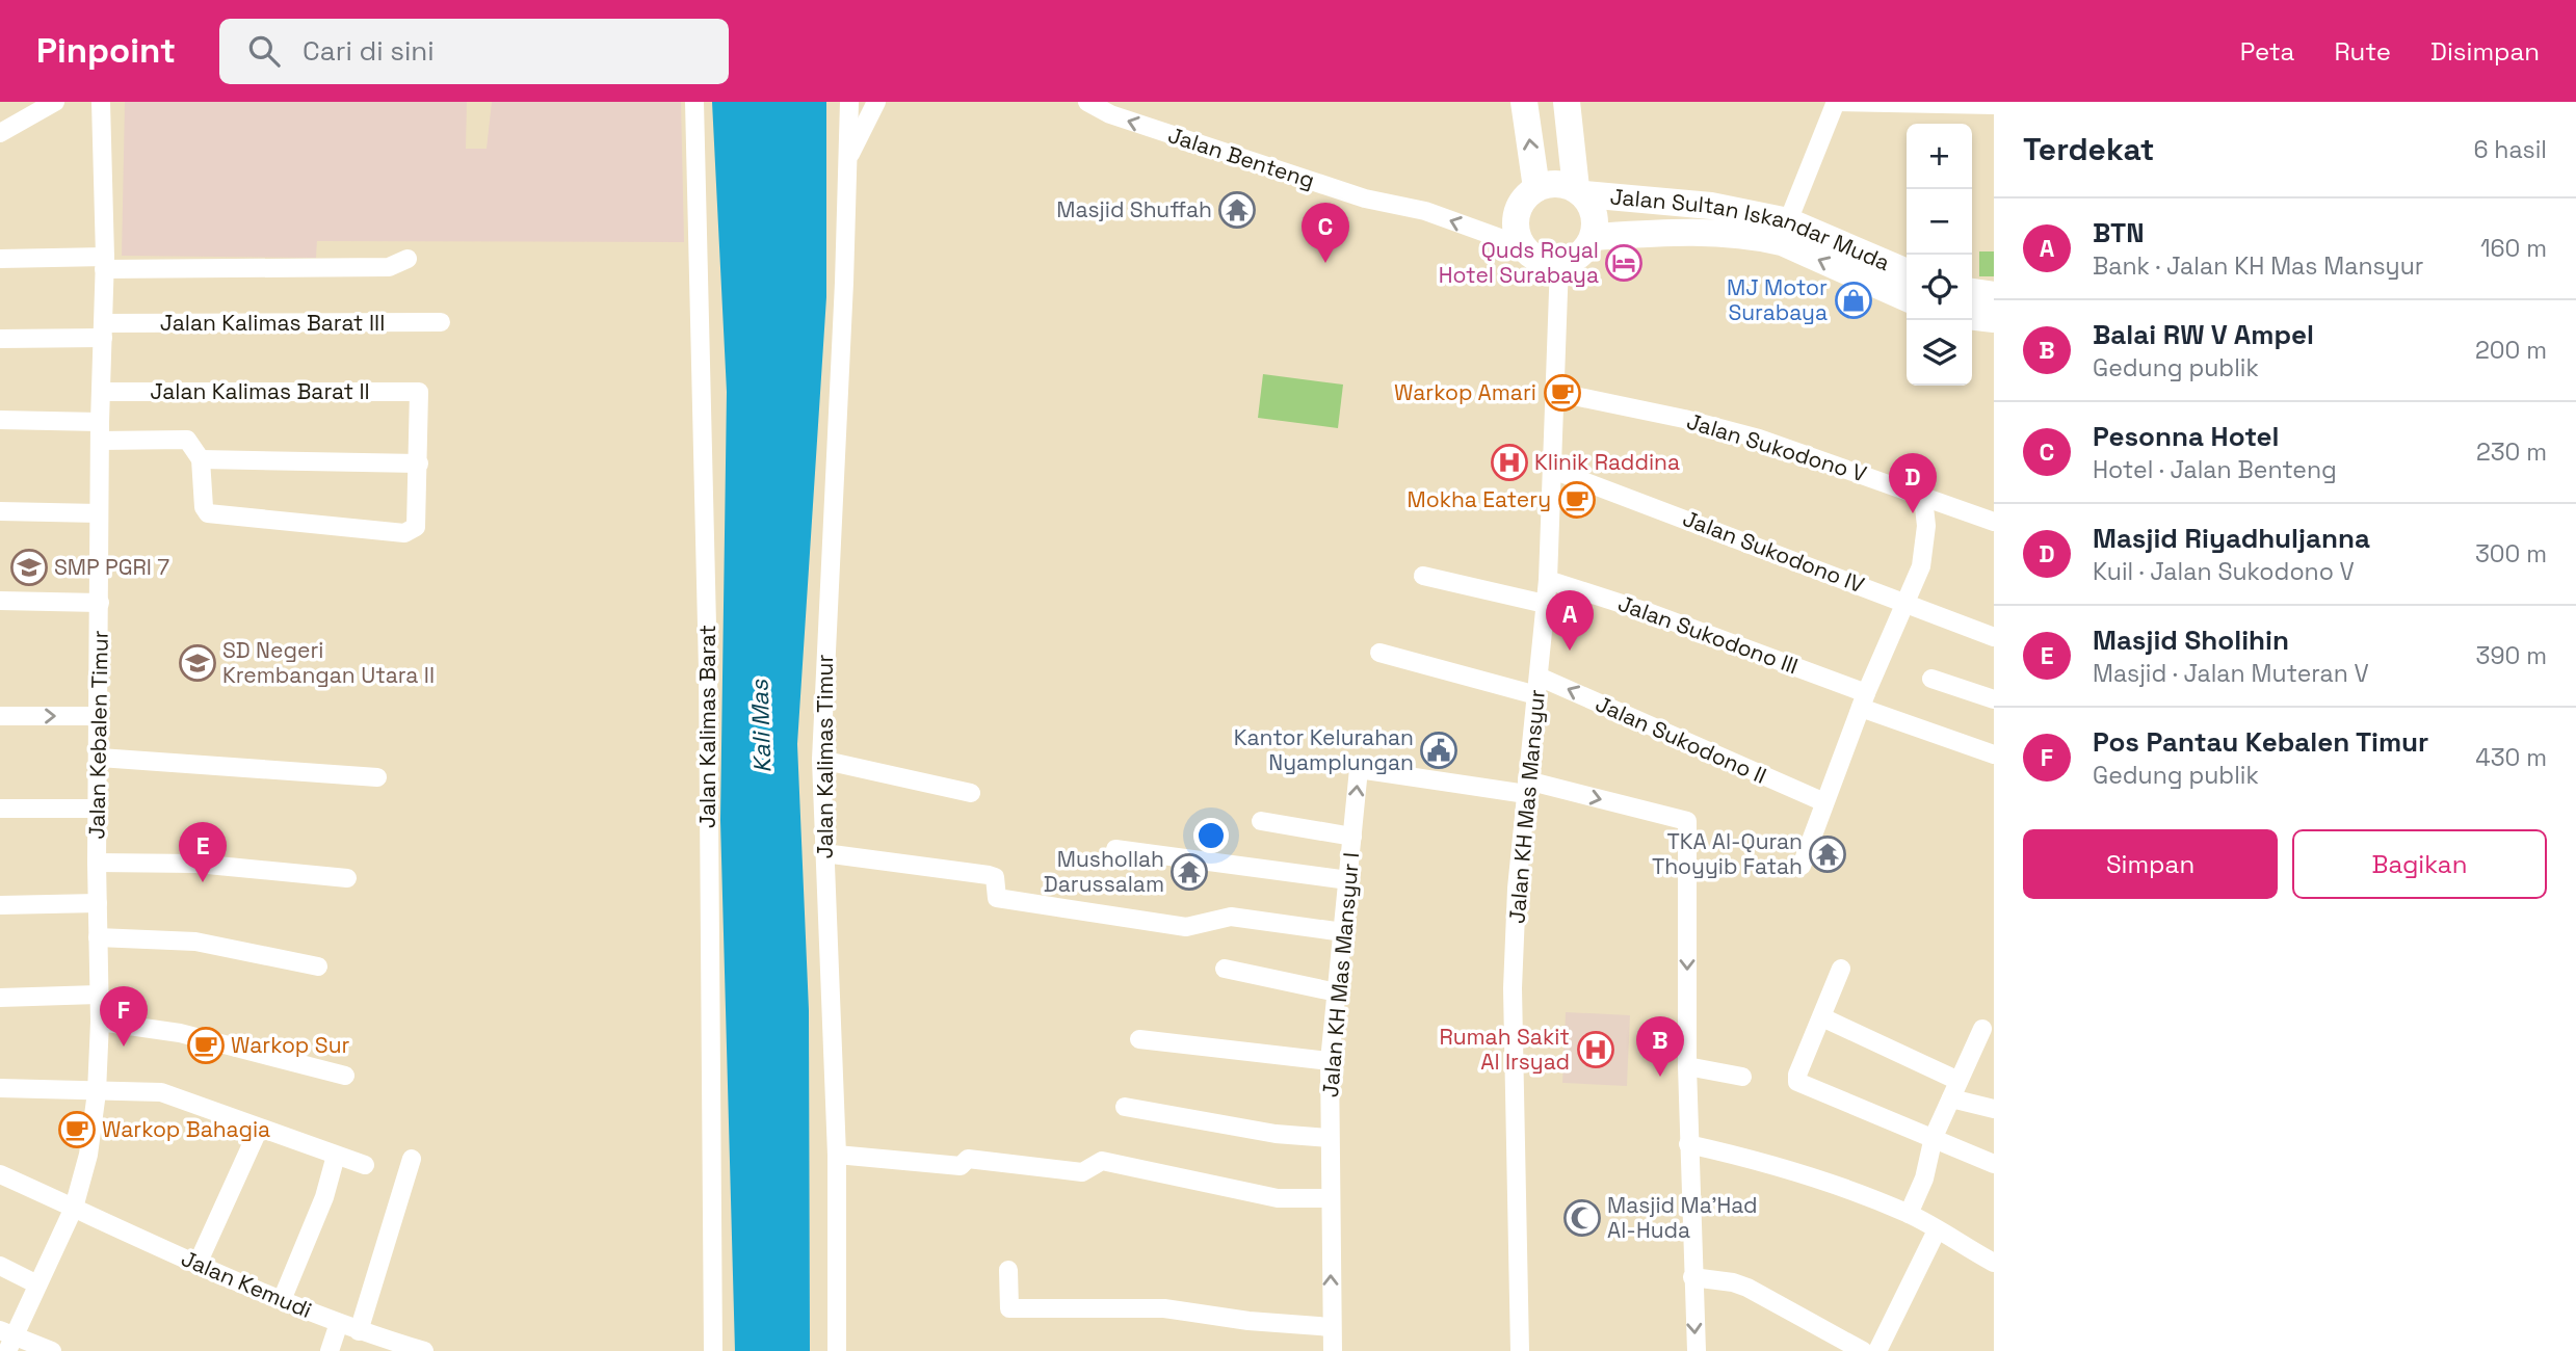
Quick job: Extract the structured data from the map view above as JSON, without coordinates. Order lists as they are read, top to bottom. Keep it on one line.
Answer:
{"streets":{"highway":["Jalan Sultan Iskandar Muda"],"street":["Jalan Benteng","Jalan Kalimas Barat III","Jalan Kalimas Barat II","Jalan Sukodono V","Jalan Sukodono IV","Jalan Sukodono III","Jalan Kalimas Barat","Jalan Kebalen Timur","Jalan Sukodono II","Jalan Kalimas Timur","Jalan KH Mas Mansyur","Jalan KH Mas Mansyur I","Jalan Kemudi"]},"crossings":[["Jalan Benteng","Jalan Sultan Iskandar Muda"],["Jalan Benteng","Jalan KH Mas Mansyur"],["Jalan Sultan Iskandar Muda","Jalan KH Mas Mansyur"],["Jalan Kalimas Barat III","Jalan Kebalen Timur"],["Jalan Kalimas Barat II","Jalan Kebalen Timur"],["Jalan Sukodono V","Jalan KH Mas Mansyur"],["Jalan Sukodono IV","Jalan KH Mas Mansyur"],["Jalan Sukodono III","Jalan KH Mas Mansyur"],["Jalan Kebalen Timur","Jalan Kemudi"],["Jalan Sukodono II","Jalan KH Mas Mansyur"],["Jalan KH Mas Mansyur","Jalan KH Mas Mansyur I"]],"one_way":["Jalan Benteng","Jalan Sukodono II"],"water":["Kali Mas"],"places":{"temple":["Masjid Shuffah","TKA Al-Quran Thoyyib Fatah","Mushollah Darussalam"],"hotel":["Quds Royal Hotel Surabaya"],"shop":["MJ Motor Surabaya"],"cafe":["Warkop Amari","Mokha Eatery","Warkop Sur","Warkop Bahagia"],"hospital":["Klinik Raddina","Rumah Sakit Al Irsyad"],"school or university":["SMP PGRI 7","SD Negeri Krembangan Utara II"],"public building":["Kantor Kelurahan Nyamplungan"],"mosque":["Masjid Ma'Had Al-Huda"]},"page":{"header":"Pinpoint","search":"Cari di sini","nav":["Peta","Rute","Disimpan"],"heading":["Terdekat","6 hasil"],"map_buttons":["+","−"],"list":[{"mark":"A","name":"BTN","note":"Bank · Jalan KH Mas Mansyur","value":"160 m"},{"mark":"B","name":"Balai RW V Ampel","note":"Gedung publik","value":"200 m"},{"mark":"C","name":"Pesonna Hotel","note":"Hotel · Jalan Benteng","value":"230 m"},{"mark":"D","name":"Masjid Riyadhuljanna","note":"Kuil · Jalan Sukodono V","value":"300 m"},{"mark":"E","name":"Masjid Sholihin","note":"Masjid · Jalan Muteran V","value":"390 m"},{"mark":"F","name":"Pos Pantau Kebalen Timur","note":"Gedung publik","value":"430 m"}],"pins":["C","D","A","E","F","B"],"buttons":["Simpan","Bagikan"]}}
